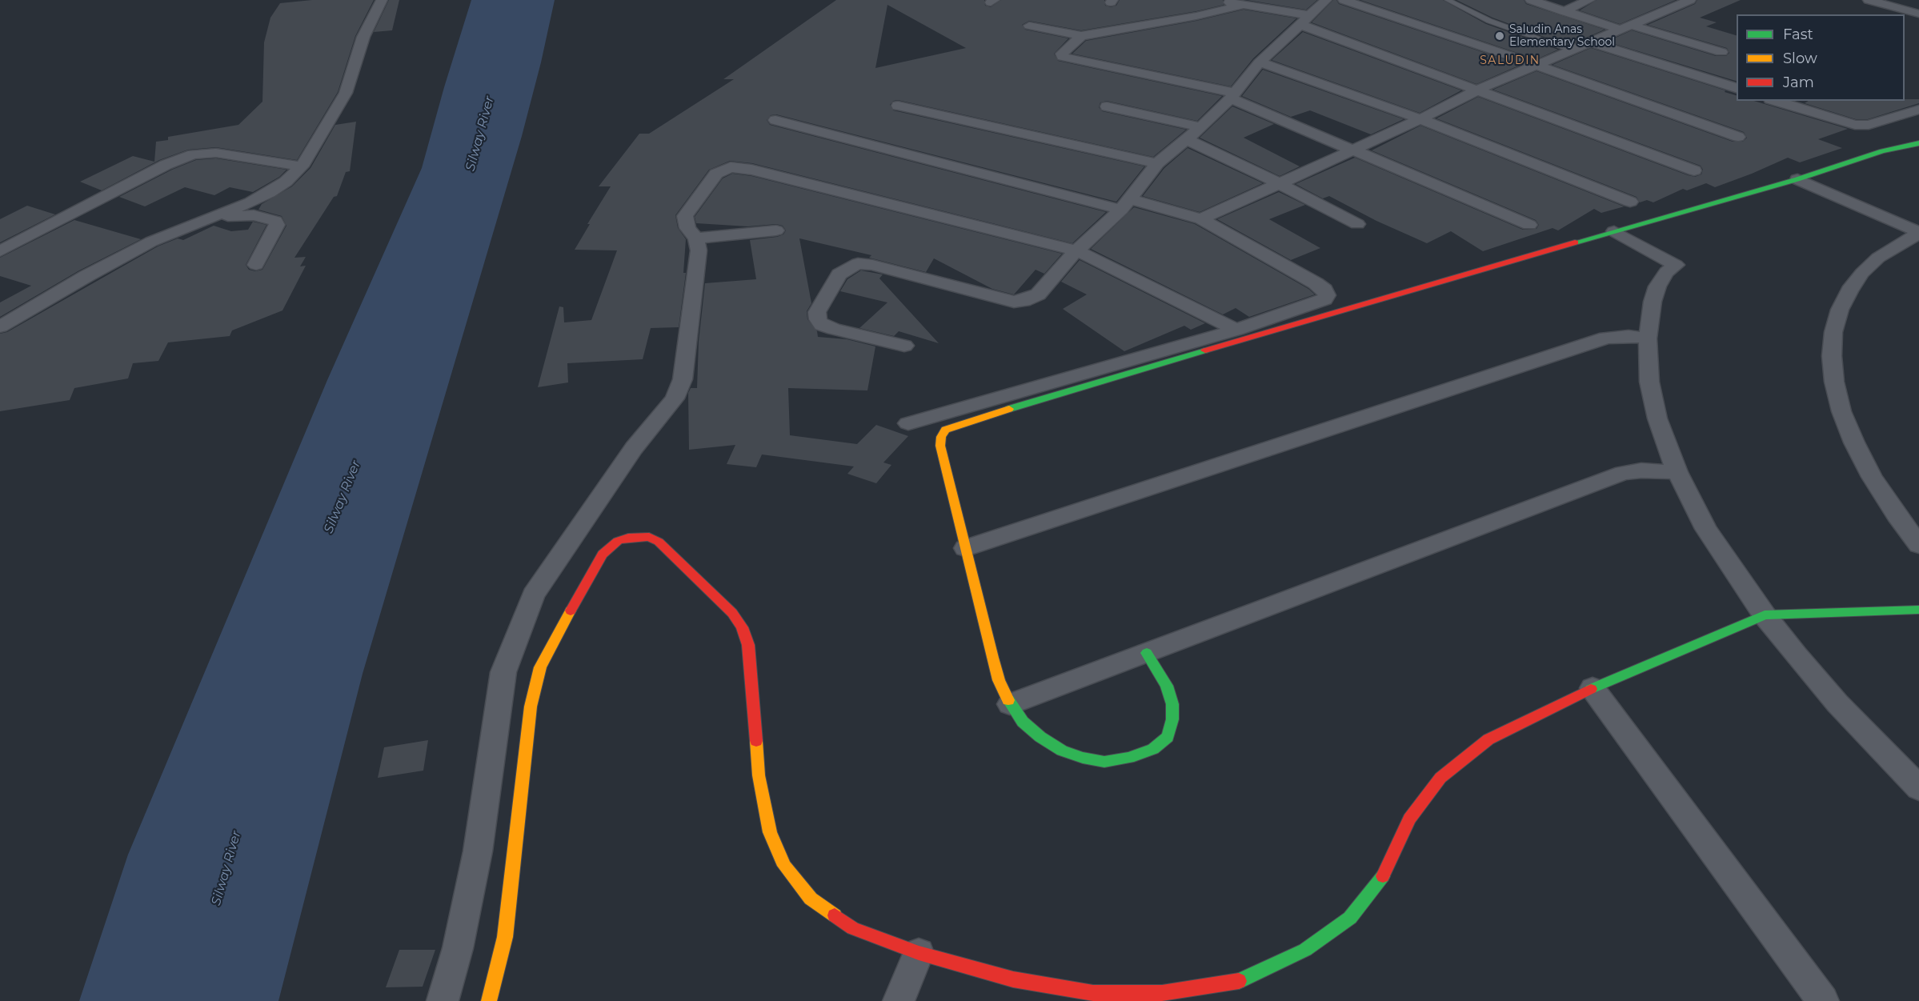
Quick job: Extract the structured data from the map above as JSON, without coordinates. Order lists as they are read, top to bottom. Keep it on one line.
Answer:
{"districts":["SALUDIN"],"water":["Silway River"],"places":["Saludin Anas Elementary School"],"legend":["Fast","Slow","Jam"]}
